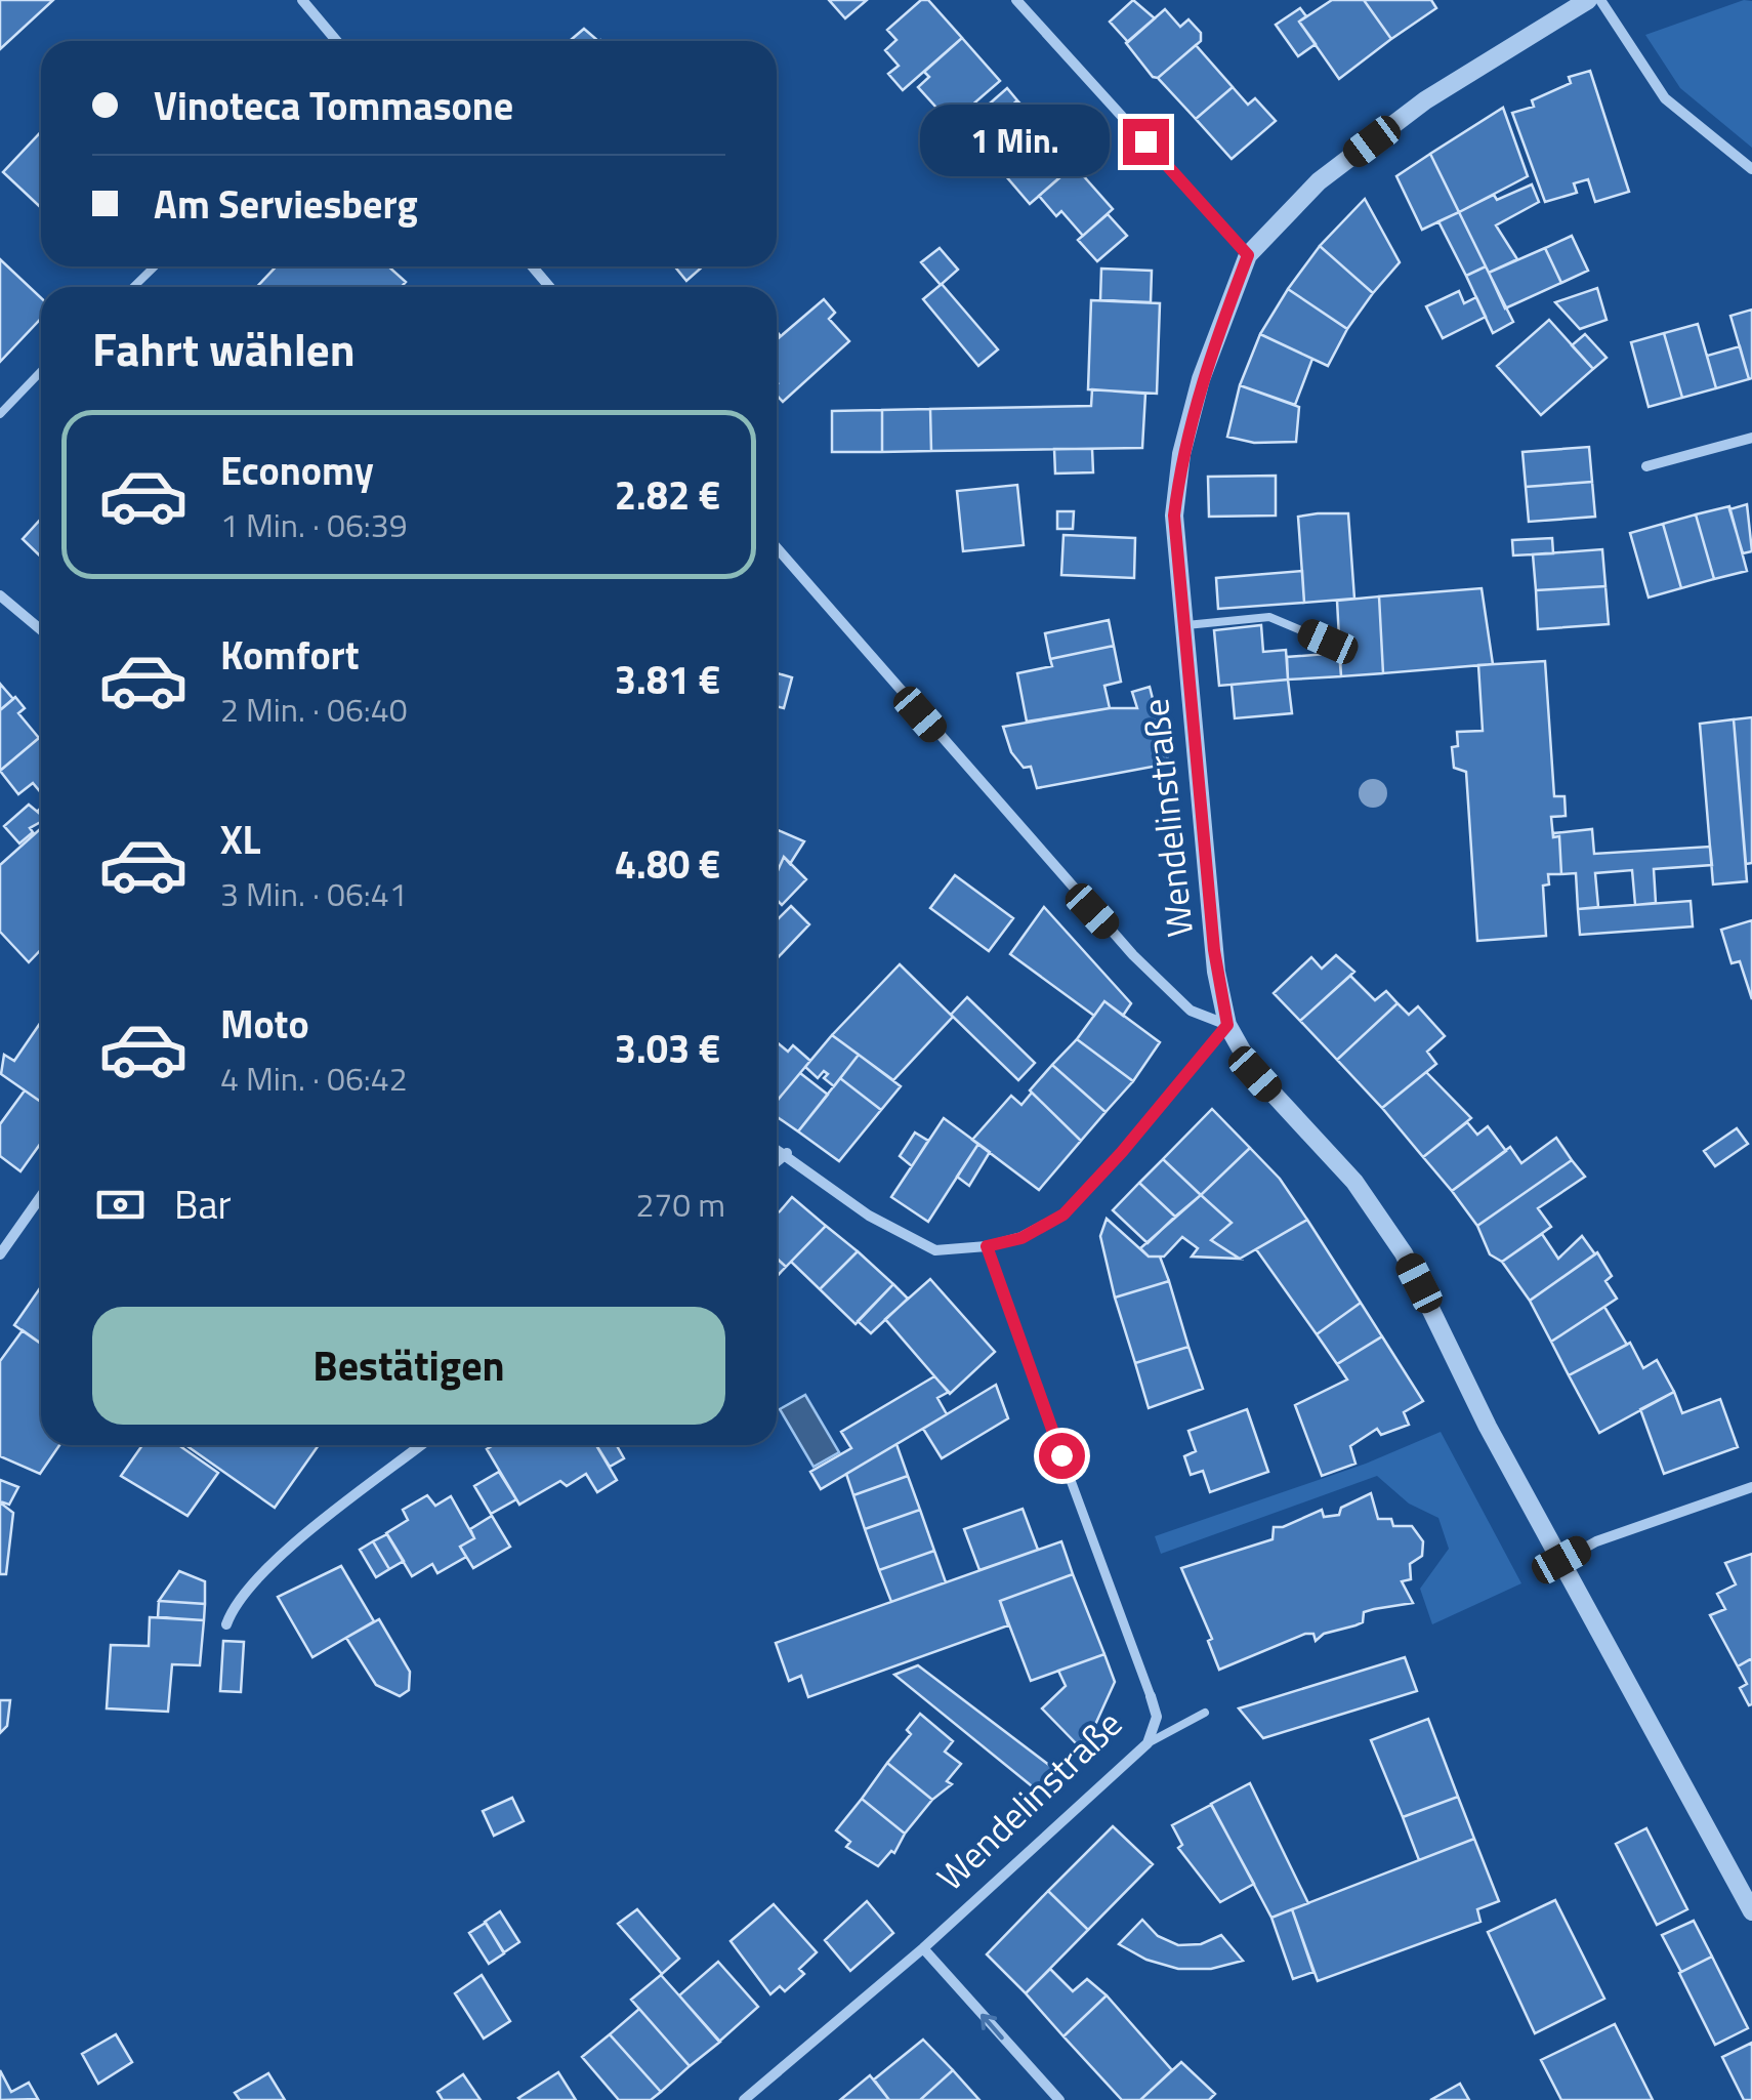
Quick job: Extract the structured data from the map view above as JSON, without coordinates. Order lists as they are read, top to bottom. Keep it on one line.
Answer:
{"streets":{"street":["Wendelinstraße"]},"page":{"banner":["Vinoteca Tommasone","Am Serviesberg"],"bubble":"1 Min.","heading":"Fahrt wählen","list":[{"name":"Economy","note":"1 Min. · 06:39","value":"2.82 €"},{"name":"Komfort","note":"2 Min. · 06:40","value":"3.81 €"},{"name":"XL","note":"3 Min. · 06:41","value":"4.80 €"},{"name":"Moto","note":"4 Min. · 06:42","value":"3.03 €"}],"pay":["Bar","270 m"],"buttons":"Bestätigen"}}
